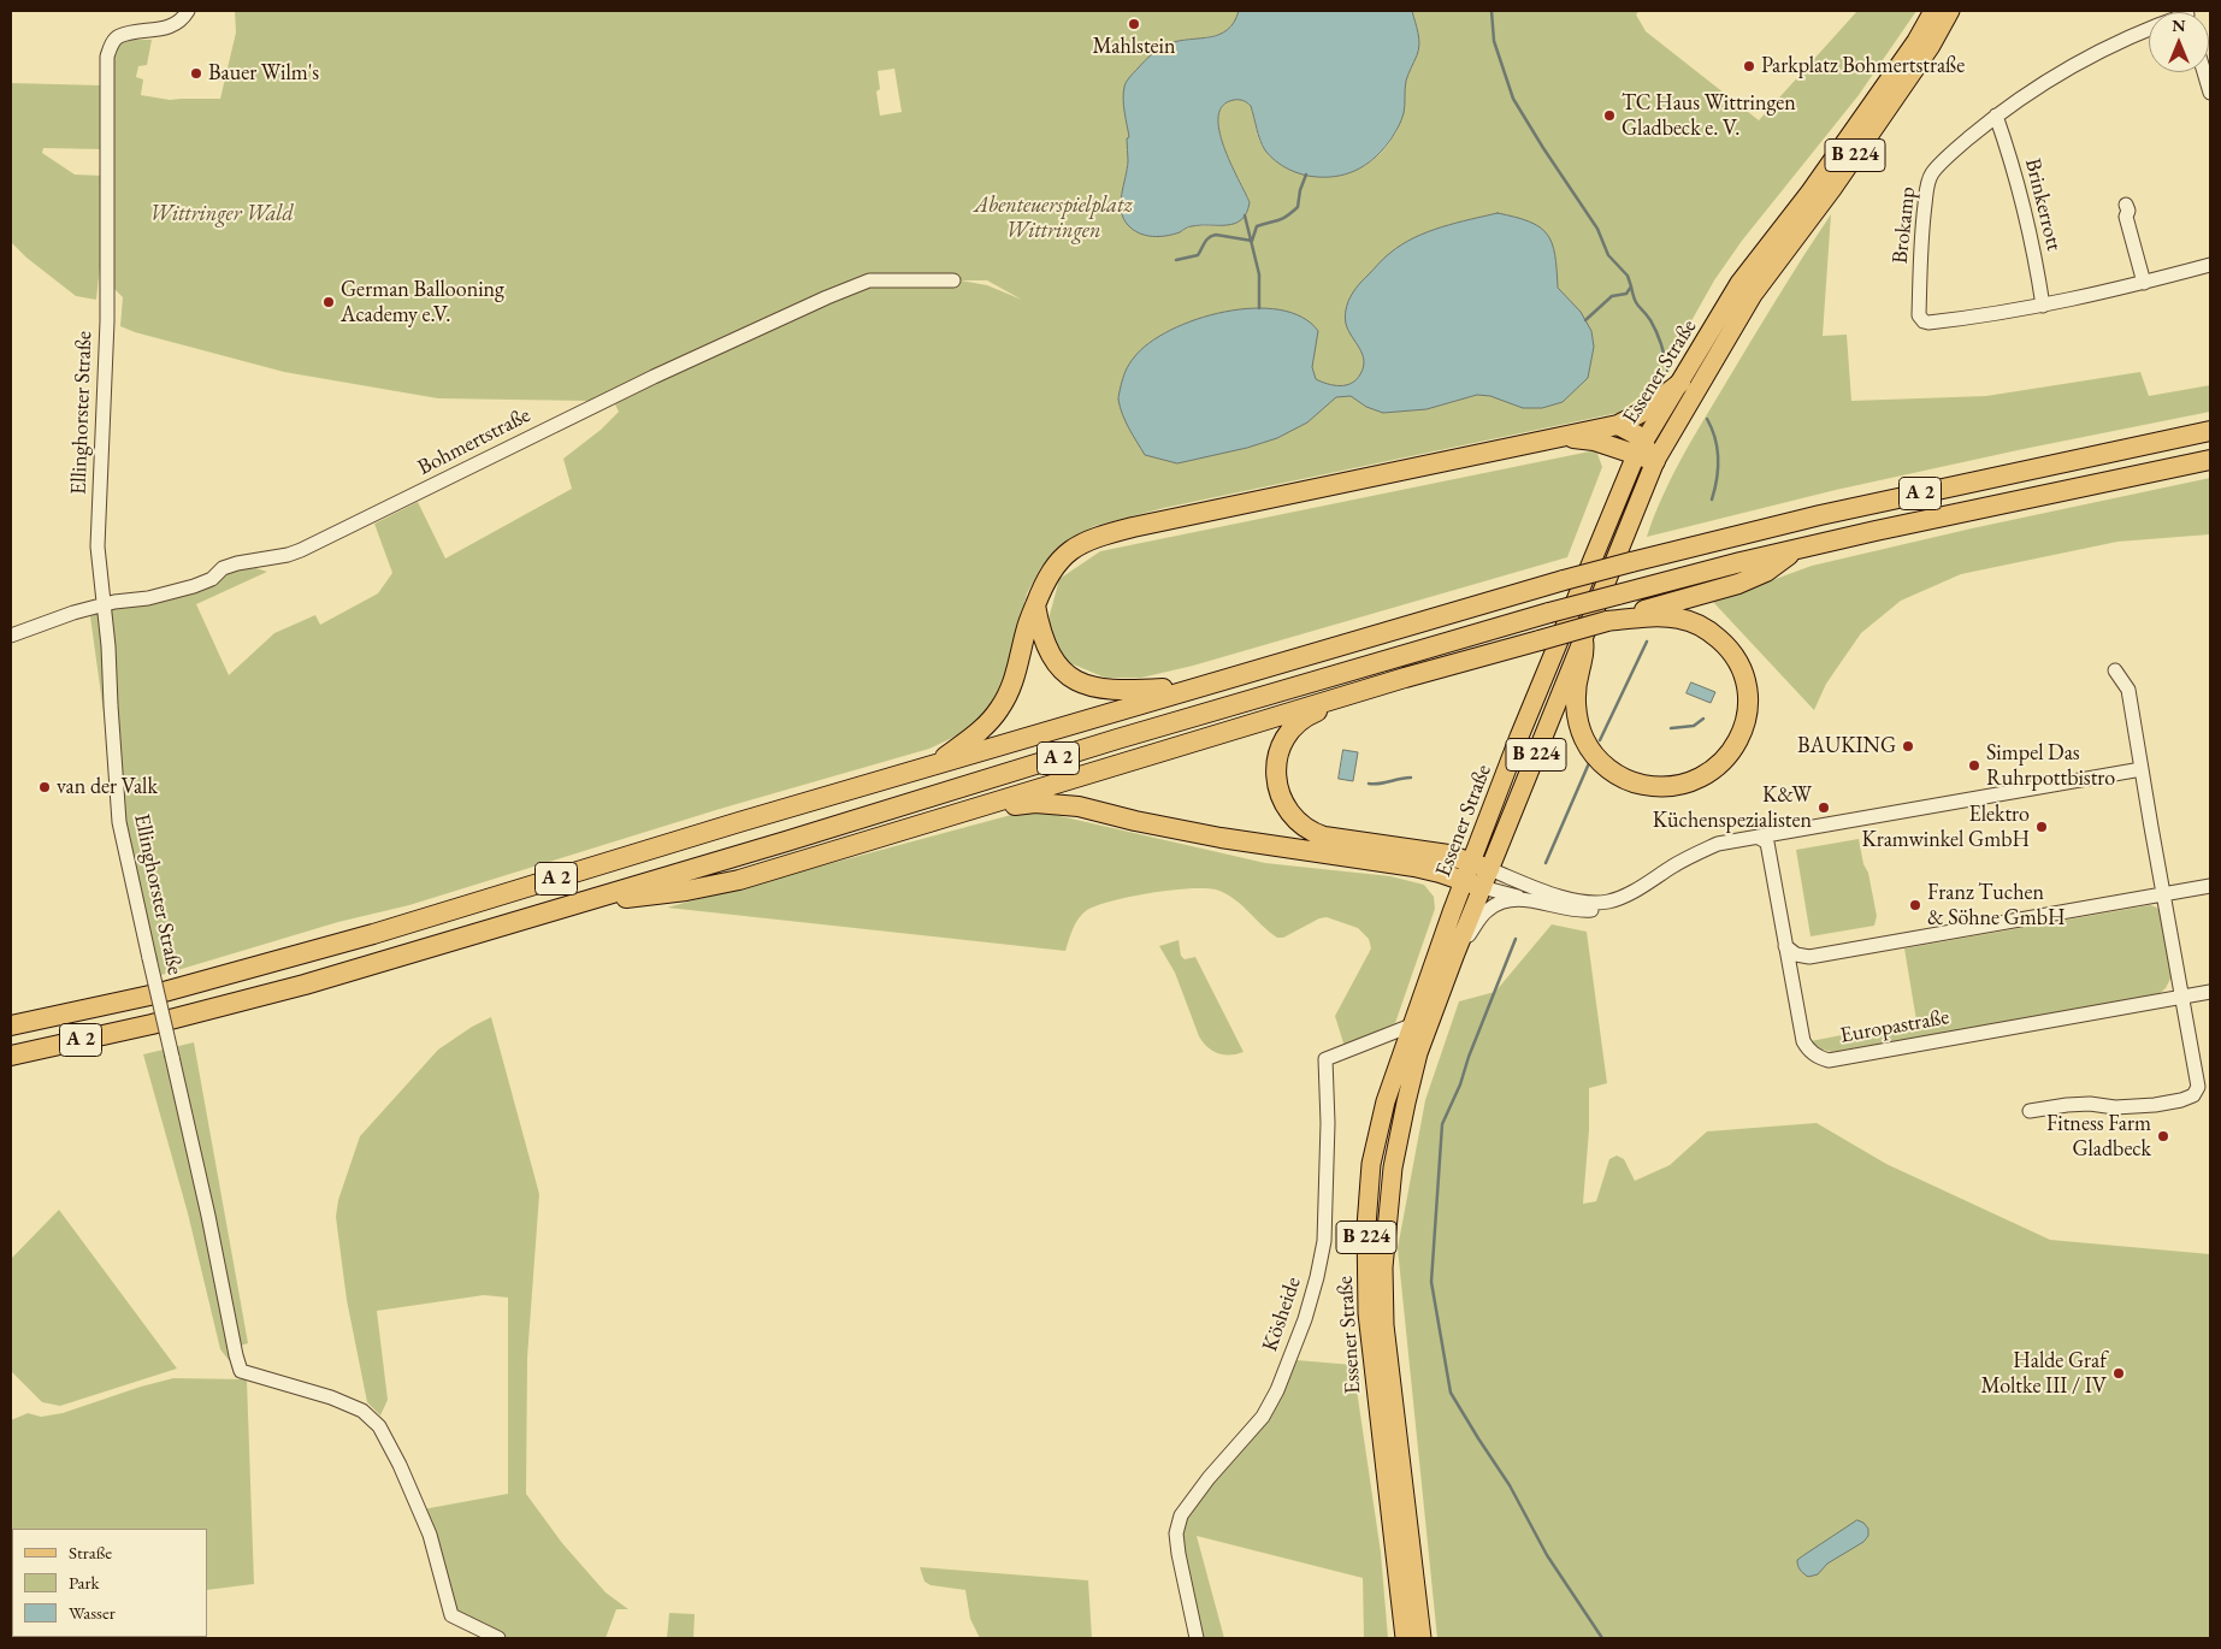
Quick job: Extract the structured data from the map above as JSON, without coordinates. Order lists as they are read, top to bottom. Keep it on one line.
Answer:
{"streets":{"highway":["A 2"],"main road":["B 224","Essener Straße"],"street":["Brinkerrott","Brokamp","Ellinghorster Straße","Bohmertstraße","Europastraße","Kösheide"]},"crossings":[["Brinkerrott","Brokamp"],["Essener Straße","Kösheide"],["Ellinghorster Straße","Bohmertstraße"]],"parks":["Abenteuerspielplatz Wittringen","Wittringer Wald"],"places":["Mahlstein","Parkplatz Bohmertstraße","Bauer Wilm's","TC Haus Wittringen Gladbeck e. V.","German Ballooning Academy e.V.","BAUKING","Simpel Das Ruhrpottbistro","van der Valk","K&W Küchenspezialisten","Elektro Kramwinkel GmbH","Franz Tuchen & Söhne GmbH","Fitness Farm Gladbeck","Halde Graf Moltke III / IV"],"legend":["Straße","Park","Wasser"],"north":"top"}
